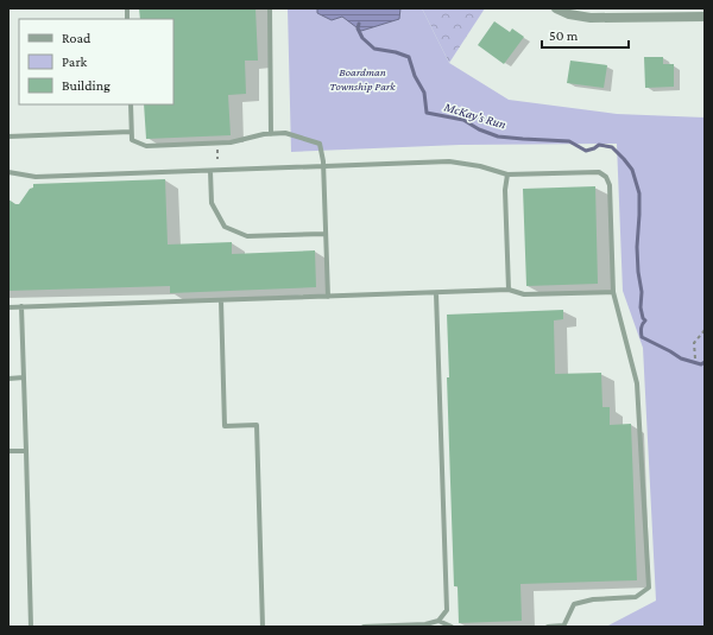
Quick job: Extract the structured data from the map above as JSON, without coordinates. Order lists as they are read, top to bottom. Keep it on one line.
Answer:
{"water":["McKay's Run"],"parks":["Boardman Township Park"],"legend":["Road","Park","Building"],"scale_bar":"50 m"}
